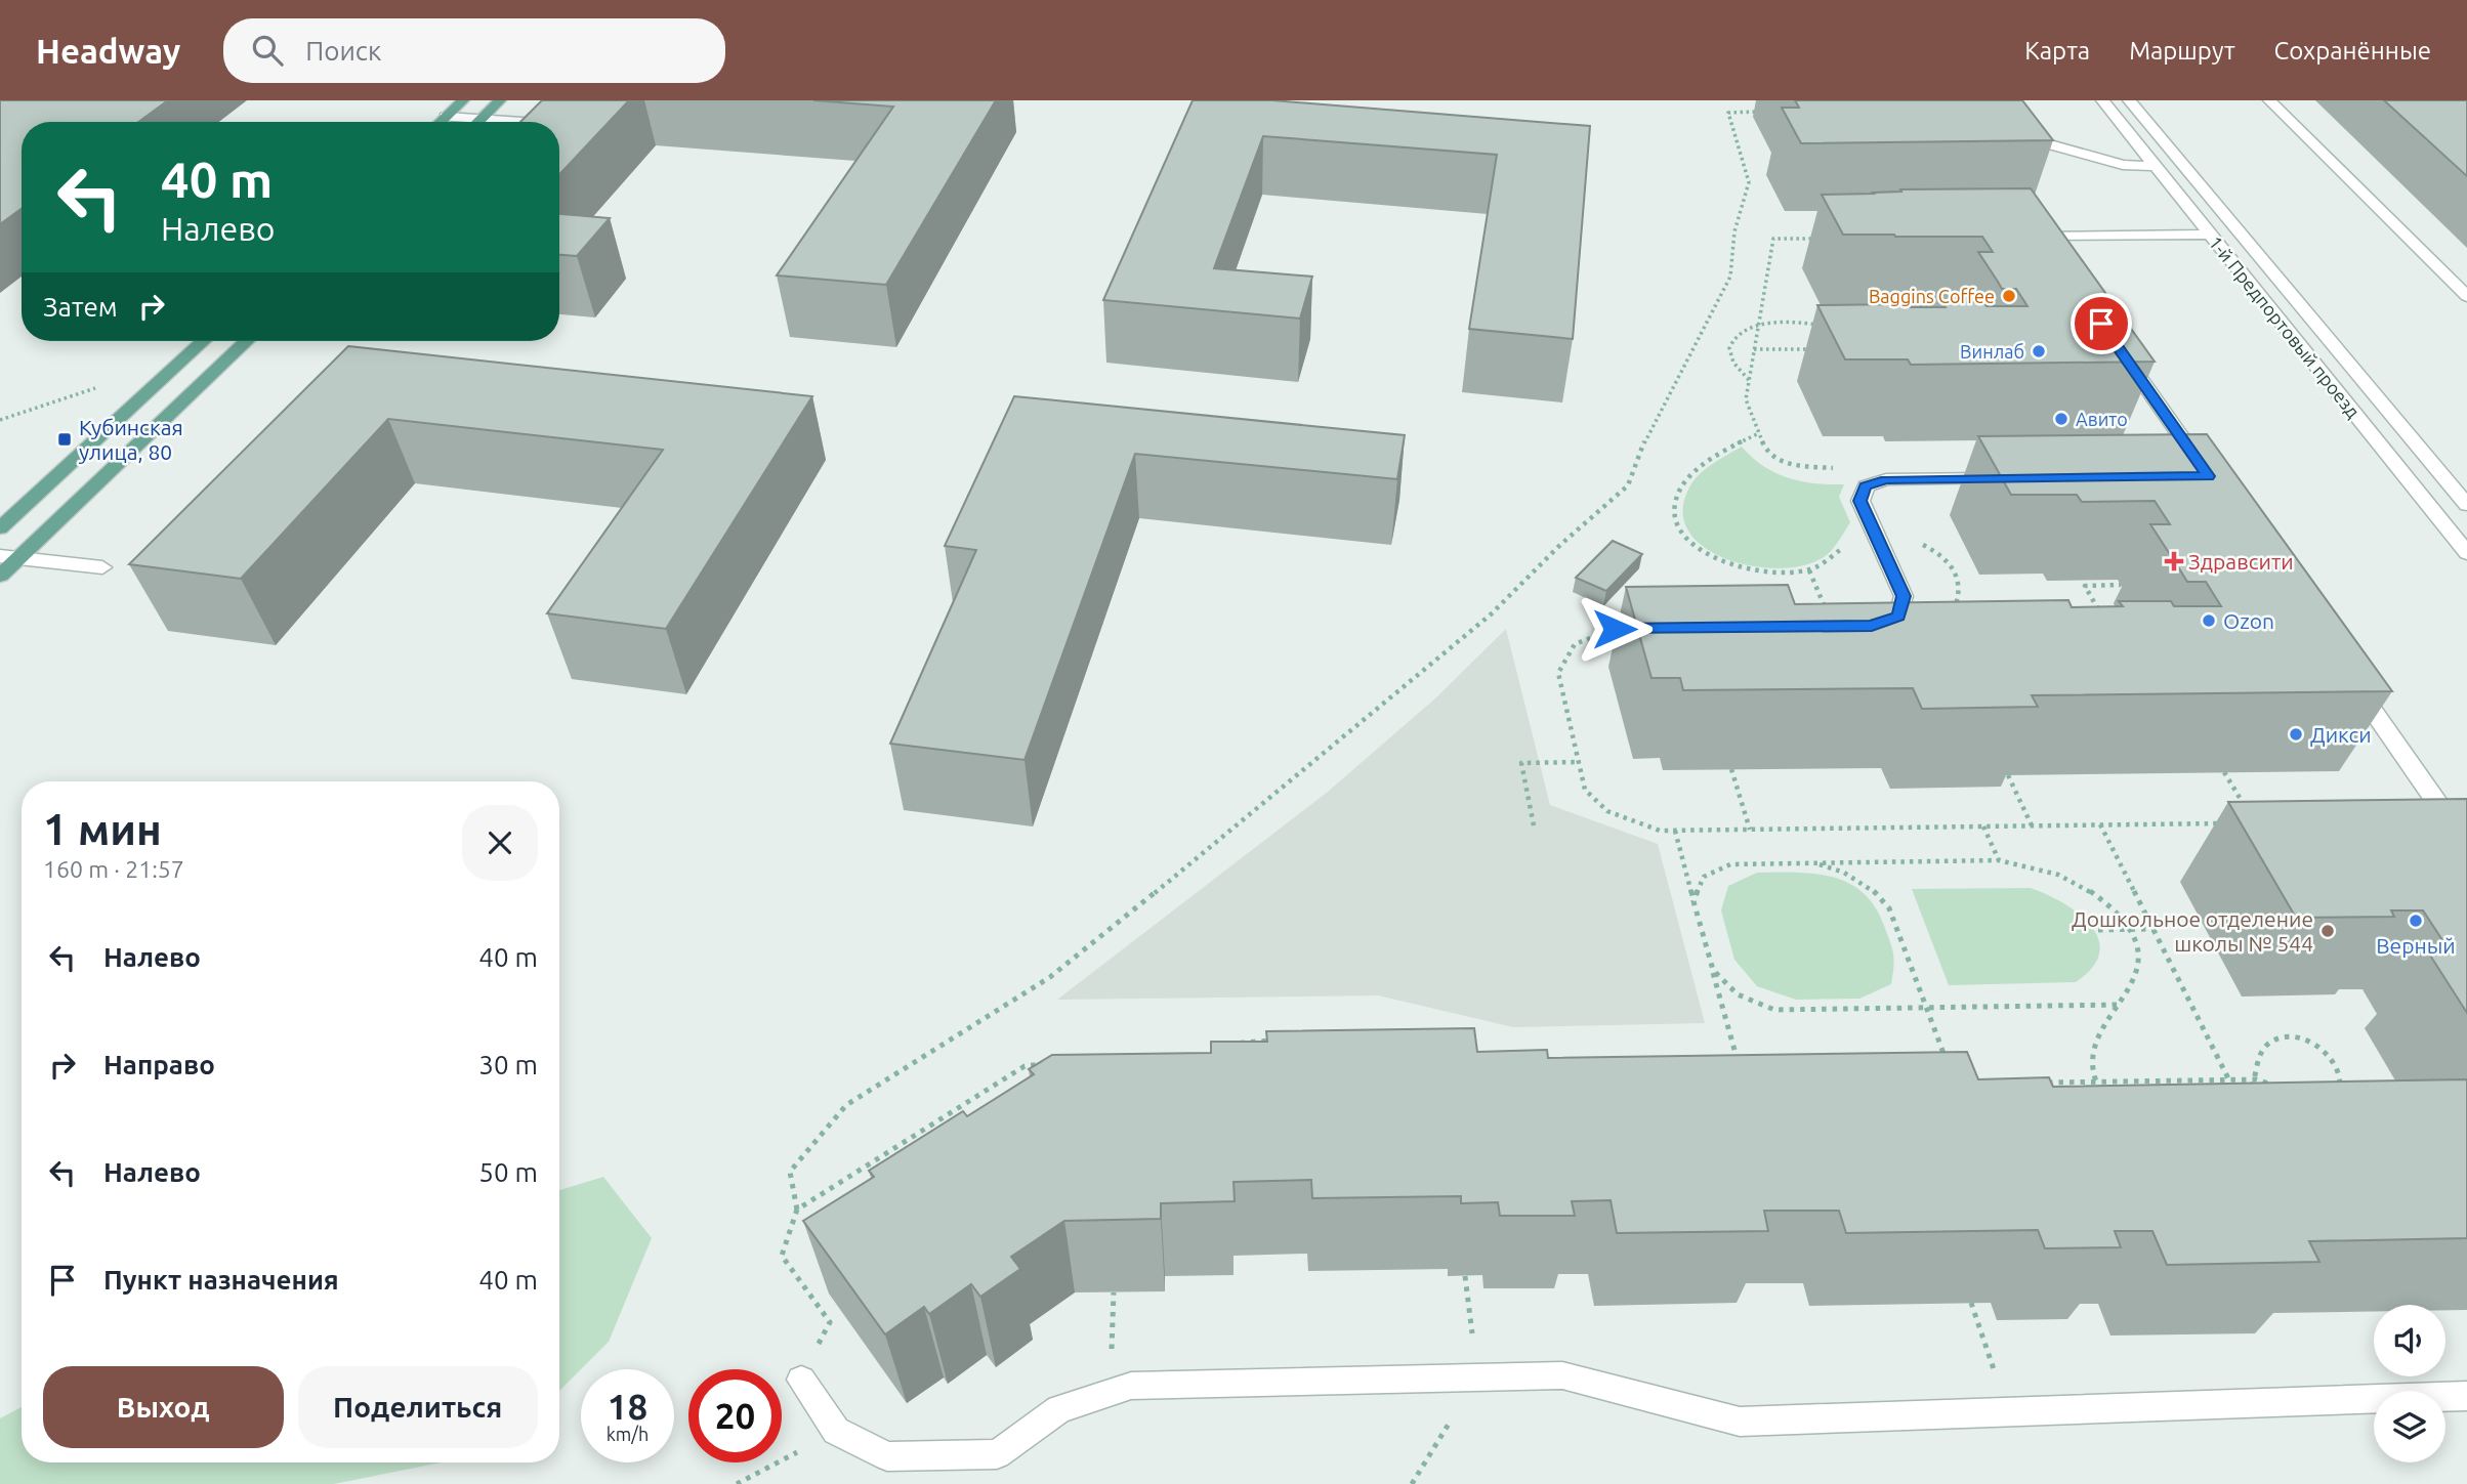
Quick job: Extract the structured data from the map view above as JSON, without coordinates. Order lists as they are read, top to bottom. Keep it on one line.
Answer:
{"streets":{"street":["1-й Предпортовый проезд"]},"places":{"other":["Baggins Coffee","Винлаб","Авито","Ozon","Дикси","Верный","Дошкольное отделение школы № 544"],"transit":["Кубинская улица, 80"],"health":["Здравсити"]},"page":{"header":"Headway","search":"Поиск","nav":["Карта","Маршрут","Сохранённые"],"turn":["40 m","Налево"],"then":"Затем","heading":["1 мин","160 m · 21:57"],"list":[{"name":"Налево","value":"40 m"},{"name":"Направо","value":"30 m"},{"name":"Налево","value":"50 m"},{"name":"Пункт назначения","value":"40 m"}],"buttons":["Выход","Поделиться"],"speed":"18 km/h","limit":"20"}}
